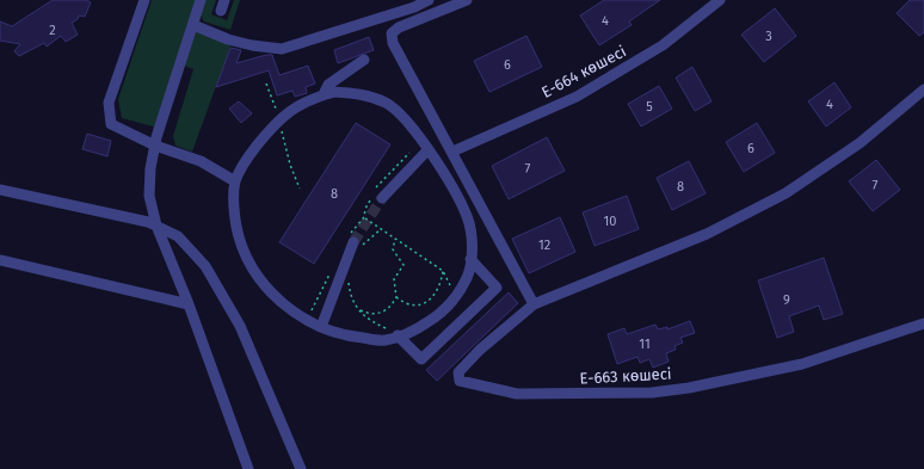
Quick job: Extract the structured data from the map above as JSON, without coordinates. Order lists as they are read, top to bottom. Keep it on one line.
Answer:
{"streets":{"street":["Е-664 көшесі","Е-663 көшесі"]},"house_numbers":["4","2","3","6","4","5","6","7","7","8","8","10","12","9","11"]}
